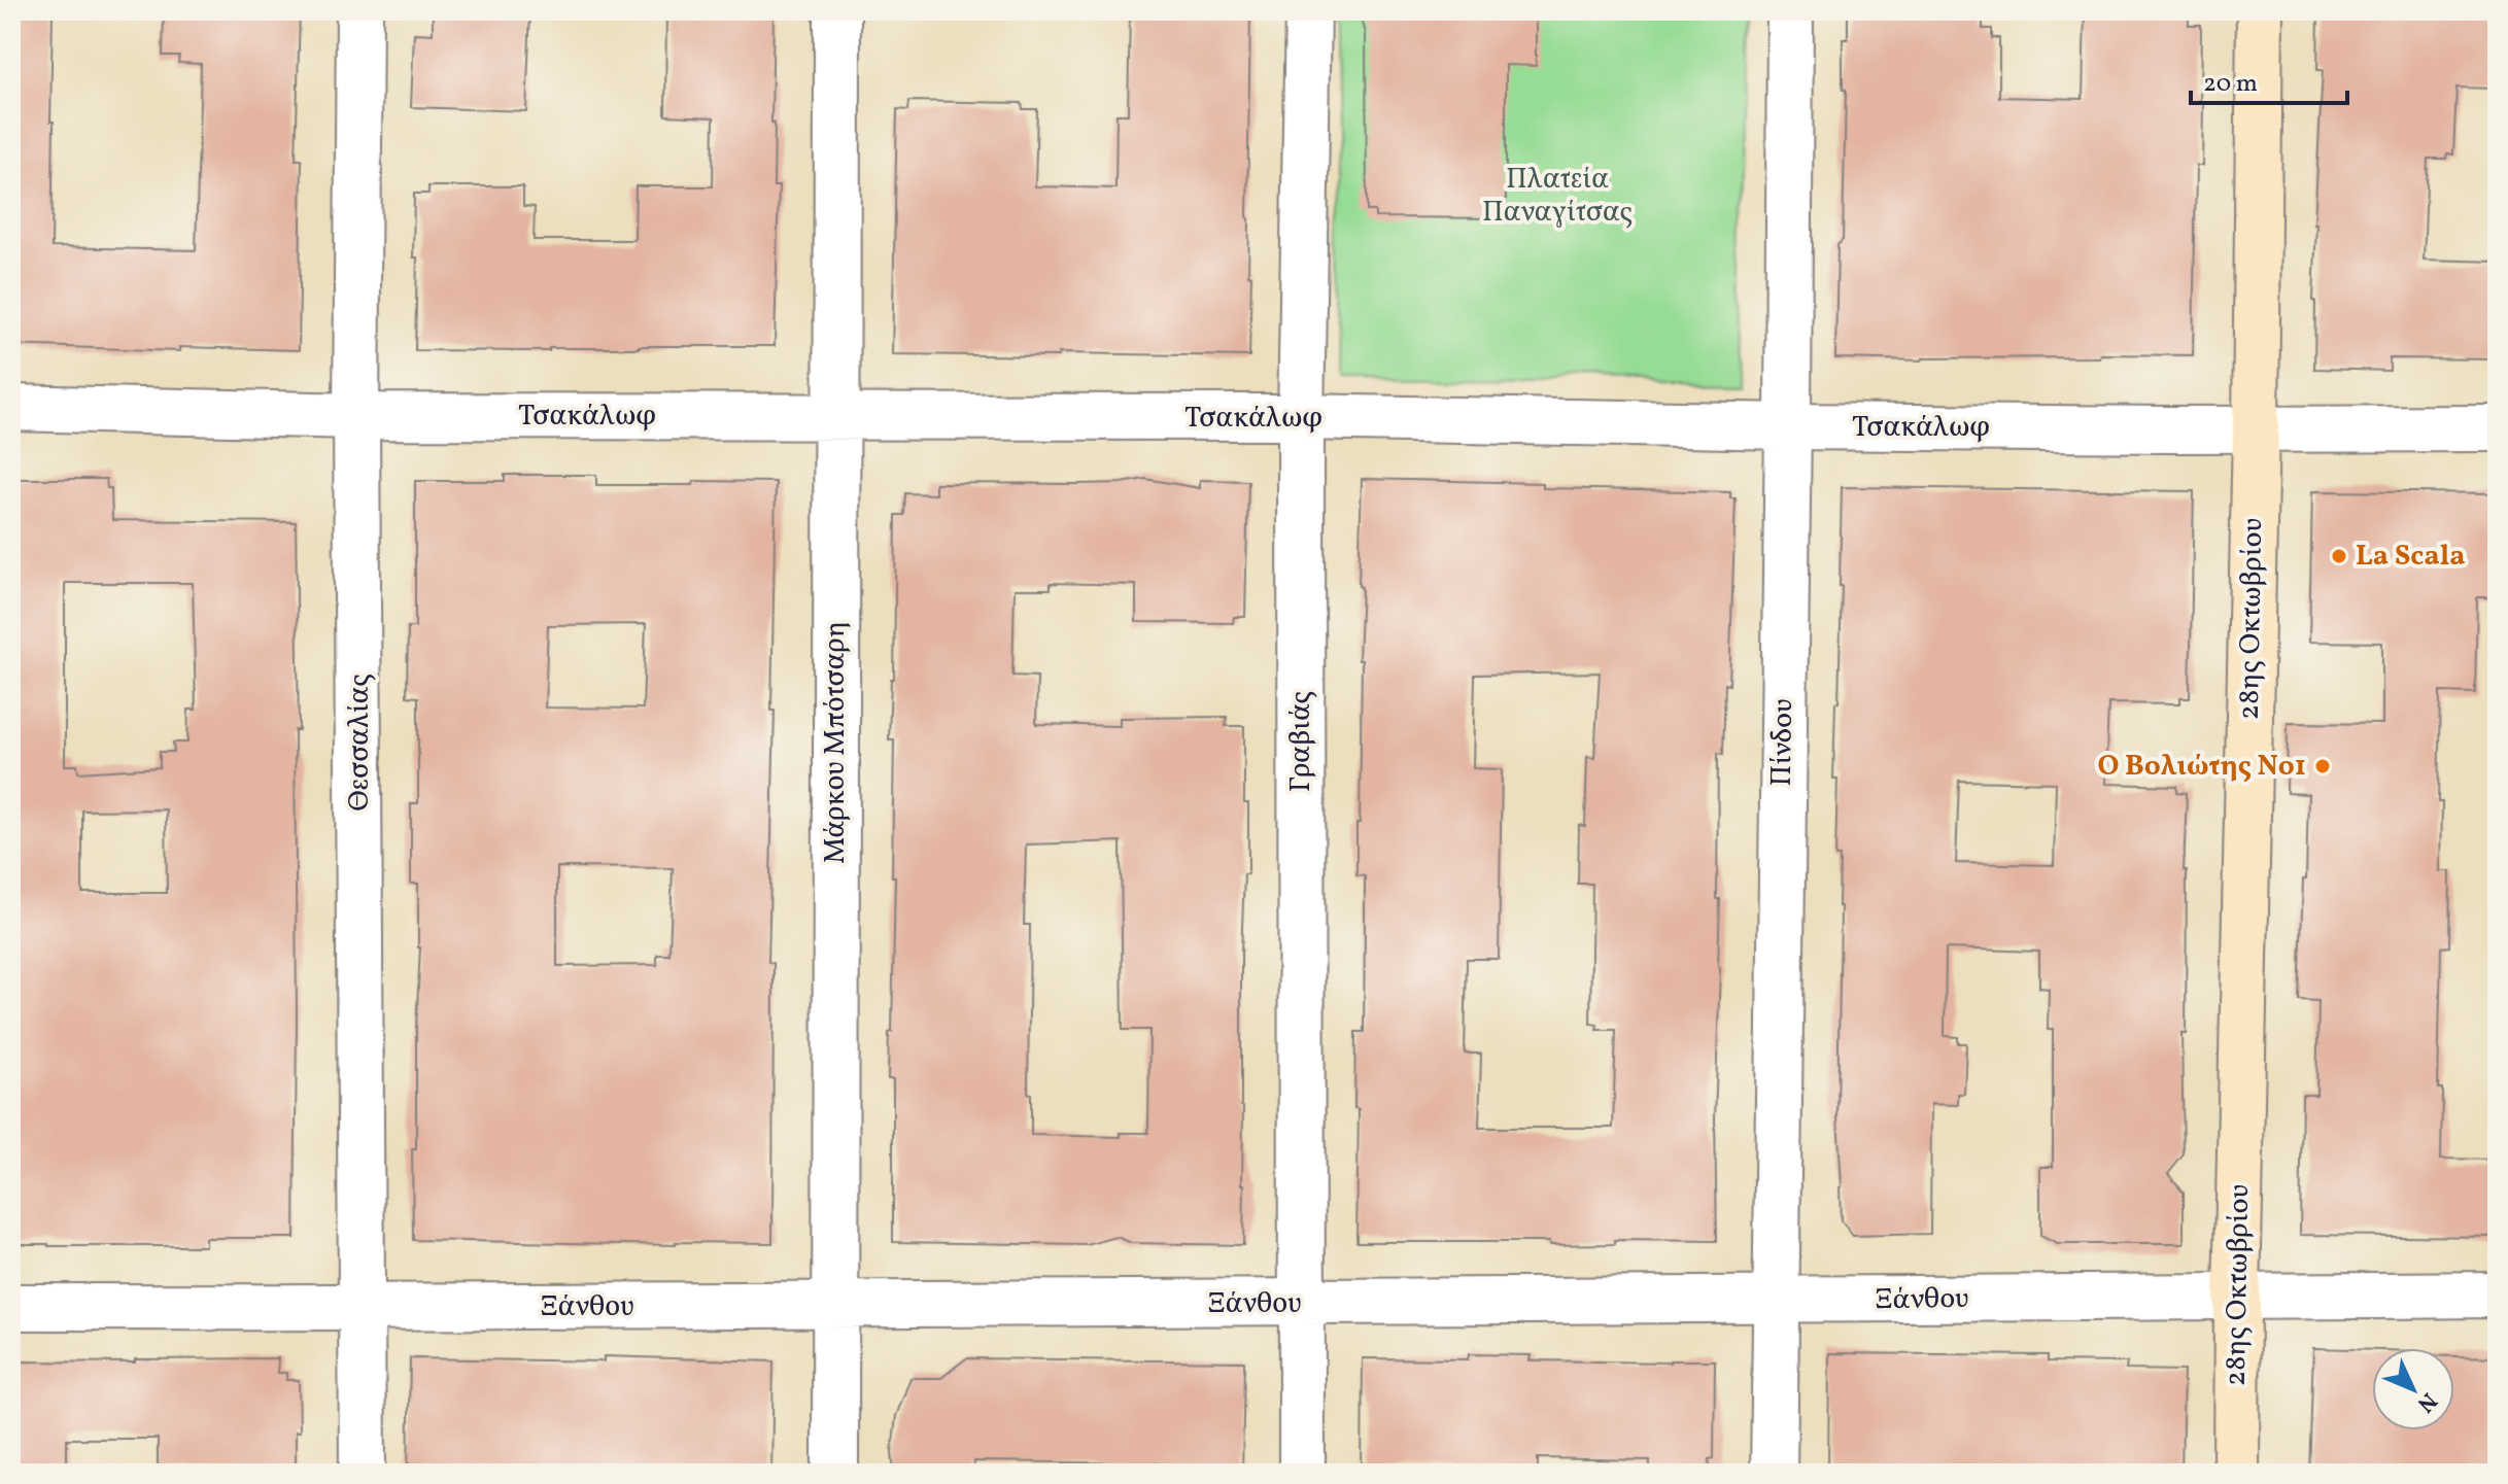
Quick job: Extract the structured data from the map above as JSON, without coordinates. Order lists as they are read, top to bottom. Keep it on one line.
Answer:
{"streets":{"street":["Τσακάλωφ","28ης Οκτωβρίου","Γραβιάς","Θεσσαλίας","Μάρκου Μπότσαρη","Πίνδου","Ξάνθου"]},"crossings":[["Τσακάλωφ","28ης Οκτωβρίου"],["Τσακάλωφ","Γραβιάς"],["Τσακάλωφ","Θεσσαλίας"],["Τσακάλωφ","Μάρκου Μπότσαρη"],["Τσακάλωφ","Πίνδου"],["28ης Οκτωβρίου","Ξάνθου"],["Γραβιάς","Ξάνθου"],["Θεσσαλίας","Ξάνθου"],["Μάρκου Μπότσαρη","Ξάνθου"],["Πίνδου","Ξάνθου"]],"parks":["Πλατεία Παναγίτσας"],"places":["La Scala","Ο Βολιώτης Νο1"],"scale_bar":"20 m","north":"bottom right"}
